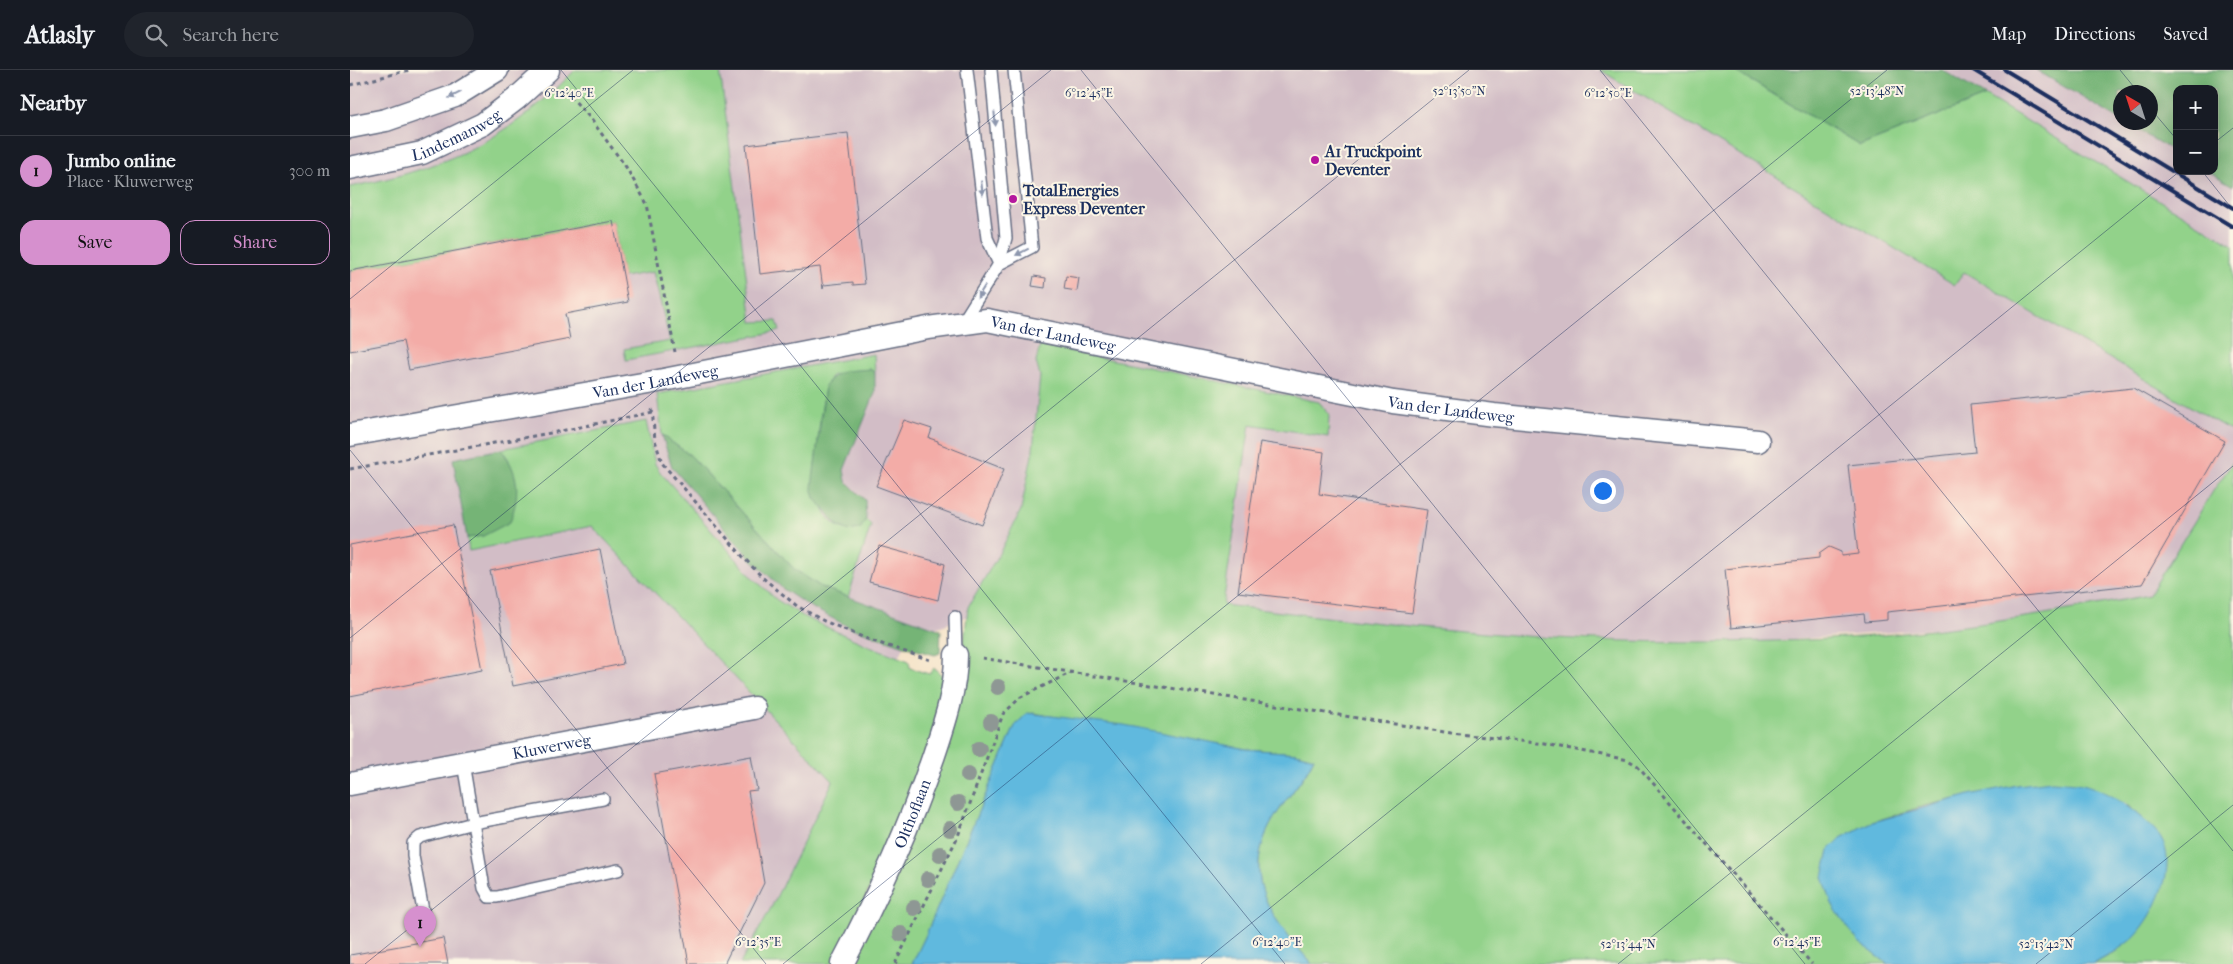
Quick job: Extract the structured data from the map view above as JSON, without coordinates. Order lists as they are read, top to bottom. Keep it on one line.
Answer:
{"streets":{"street":["Lindemanweg","Van der Landeweg","Kluwerweg","Olthoflaan"]},"crossings":[["Van der Landeweg","Olthoflaan"]],"places":["A1 Truckpoint Deventer","TotalEnergies Express Deventer"],"north":"top left","page":{"header":"Atlasly","search":"Search here","nav":["Map","Directions","Saved"],"heading":"Nearby","map_buttons":["+","−"],"list":[{"mark":"1","name":"Jumbo online","note":"Place · Kluwerweg","value":"300 m"}],"buttons":["Save","Share"],"pins":"1"},"coordinates":["52°13'50\"N","52°13'48\"N","6°12'40\"E","6°12'45\"E","6°12'50\"E","6°12'35\"E","52°13'44\"N","52°13'42\"N"]}
